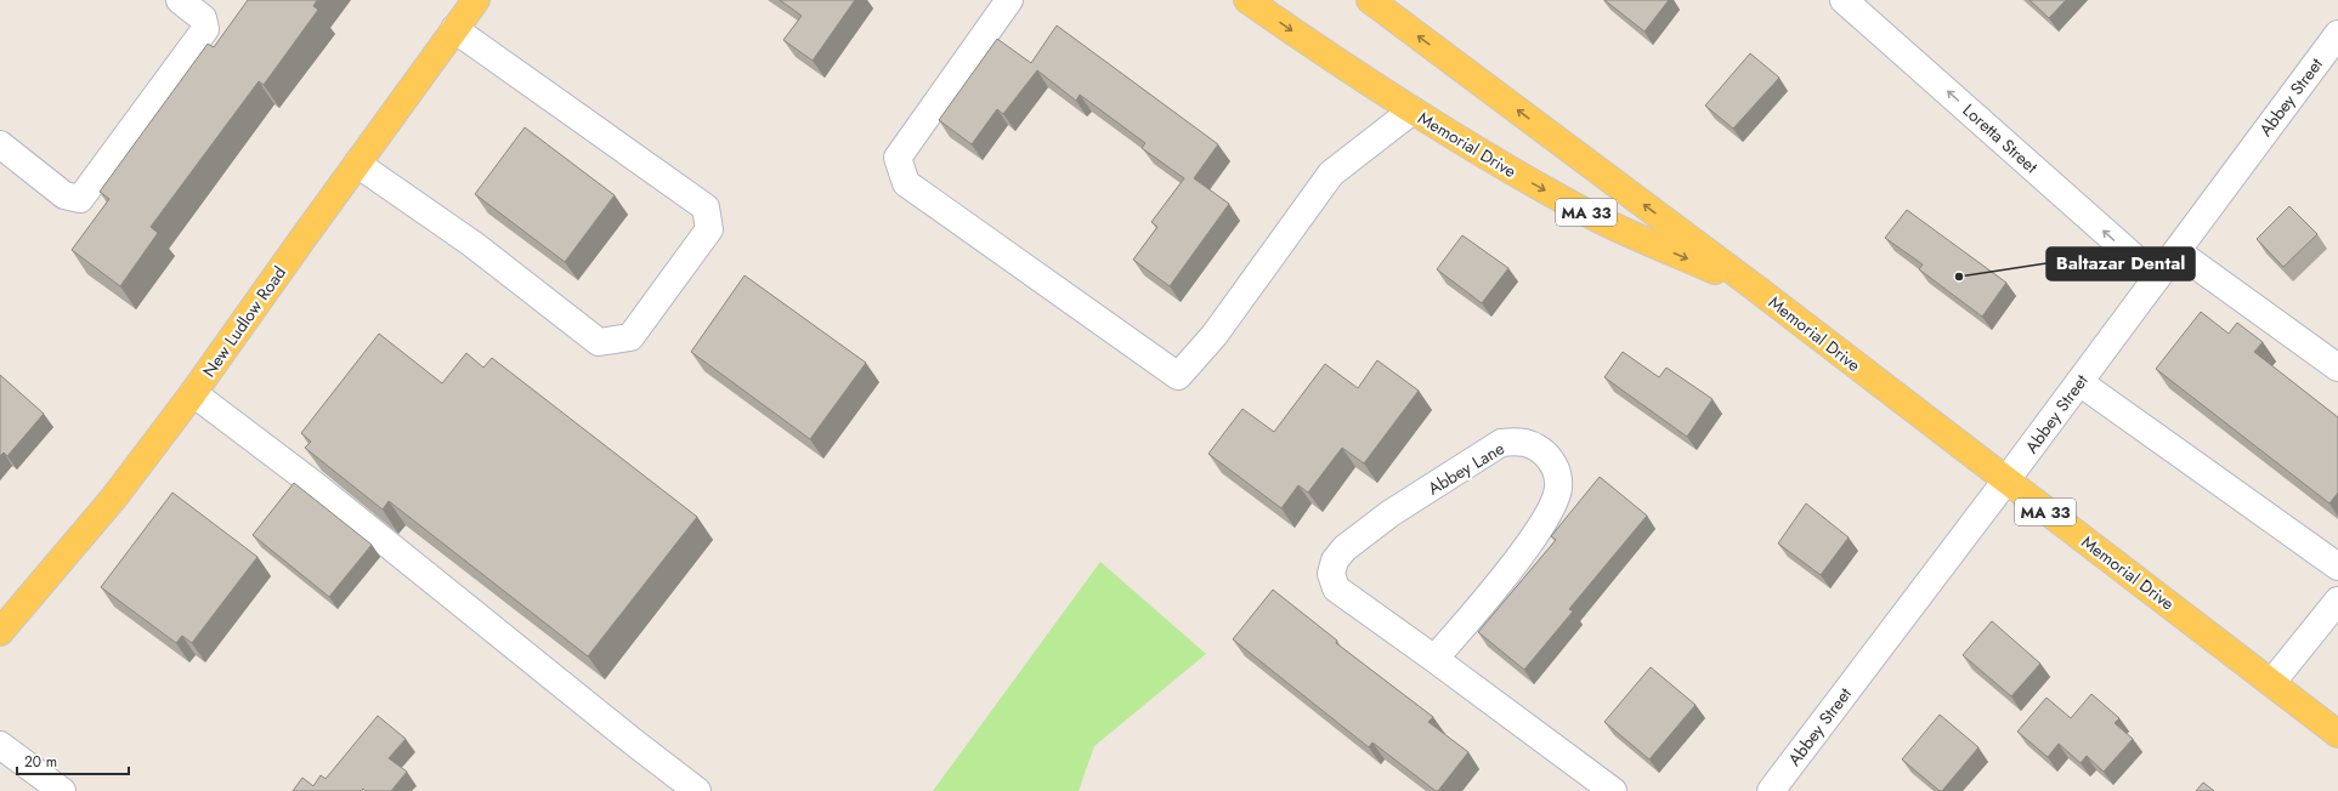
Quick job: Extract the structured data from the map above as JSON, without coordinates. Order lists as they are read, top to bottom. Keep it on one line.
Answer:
{"streets":{"main road":["Memorial Drive","MA 33","New Ludlow Road"],"street":["Abbey Street","Loretta Street","Abbey Lane"]},"crossings":[["Abbey Street","Loretta Street"],["Abbey Street","Memorial Drive"]],"one_way":["Loretta Street"],"places":["Baltazar Dental"],"scale_bar":"20 m"}
